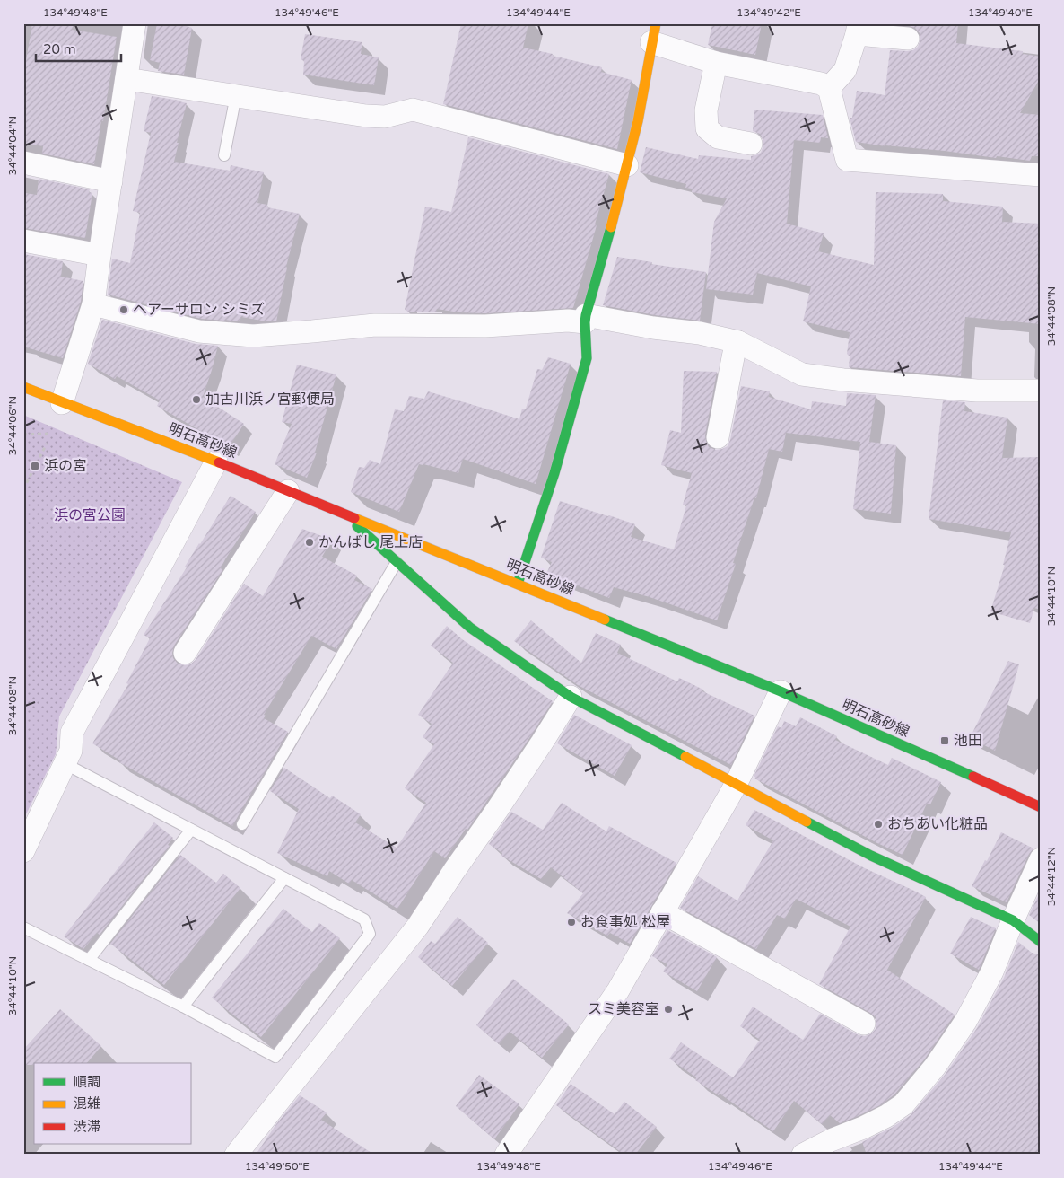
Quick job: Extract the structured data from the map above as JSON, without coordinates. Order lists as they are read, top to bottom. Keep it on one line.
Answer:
{"streets":{"street":["明石高砂線"]},"parks":["浜の宮公園"],"places":{"other":["ヘアーサロン シミズ","加古川浜ノ宮郵便局","かんばし 尾上店","おちあい化粧品","お食事処 松屋","スミ美容室"],"transit":["浜の宮","池田"]},"legend":["順調","混雑","渋滞"],"scale_bar":"20 m","coordinates":["134°49'48\"E","134°49'46\"E","134°49'44\"E","134°49'42\"E","134°49'40\"E","34°44'04\"N","34°44'08\"N","34°44'06\"N","34°44'10\"N","34°44'12\"N","134°49'50\"E"]}
